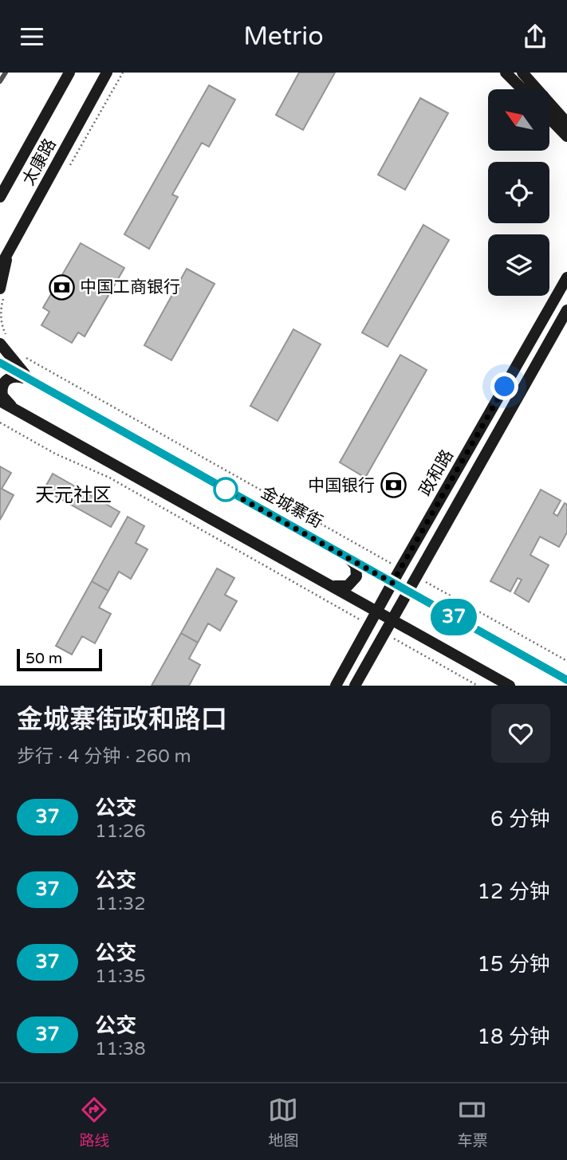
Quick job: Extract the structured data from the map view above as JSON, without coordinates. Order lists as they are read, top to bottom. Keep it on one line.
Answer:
{"streets":{"main road":["太康路","政和路","金城寨街"]},"crossings":[["政和路","金城寨街"]],"districts":["天元社区"],"places":{"bank":["中国工商银行","中国银行"]},"lines":["bus line 37"],"scale_bar":"50 m","north":"top left","page":{"header":"Metrio","on_map":"37","scale":"50 m","heading":["金城寨街政和路口","步行 · 4 分钟 · 260 m"],"list":[{"mark":"37","name":"公交","note":"11:26","value":"6 分钟"},{"mark":"37","name":"公交","note":"11:32","value":"12 分钟"},{"mark":"37","name":"公交","note":"11:35","value":"15 分钟"},{"mark":"37","name":"公交","note":"11:38","value":"18 分钟"}],"tabs":["路线","地图","车票"]}}
